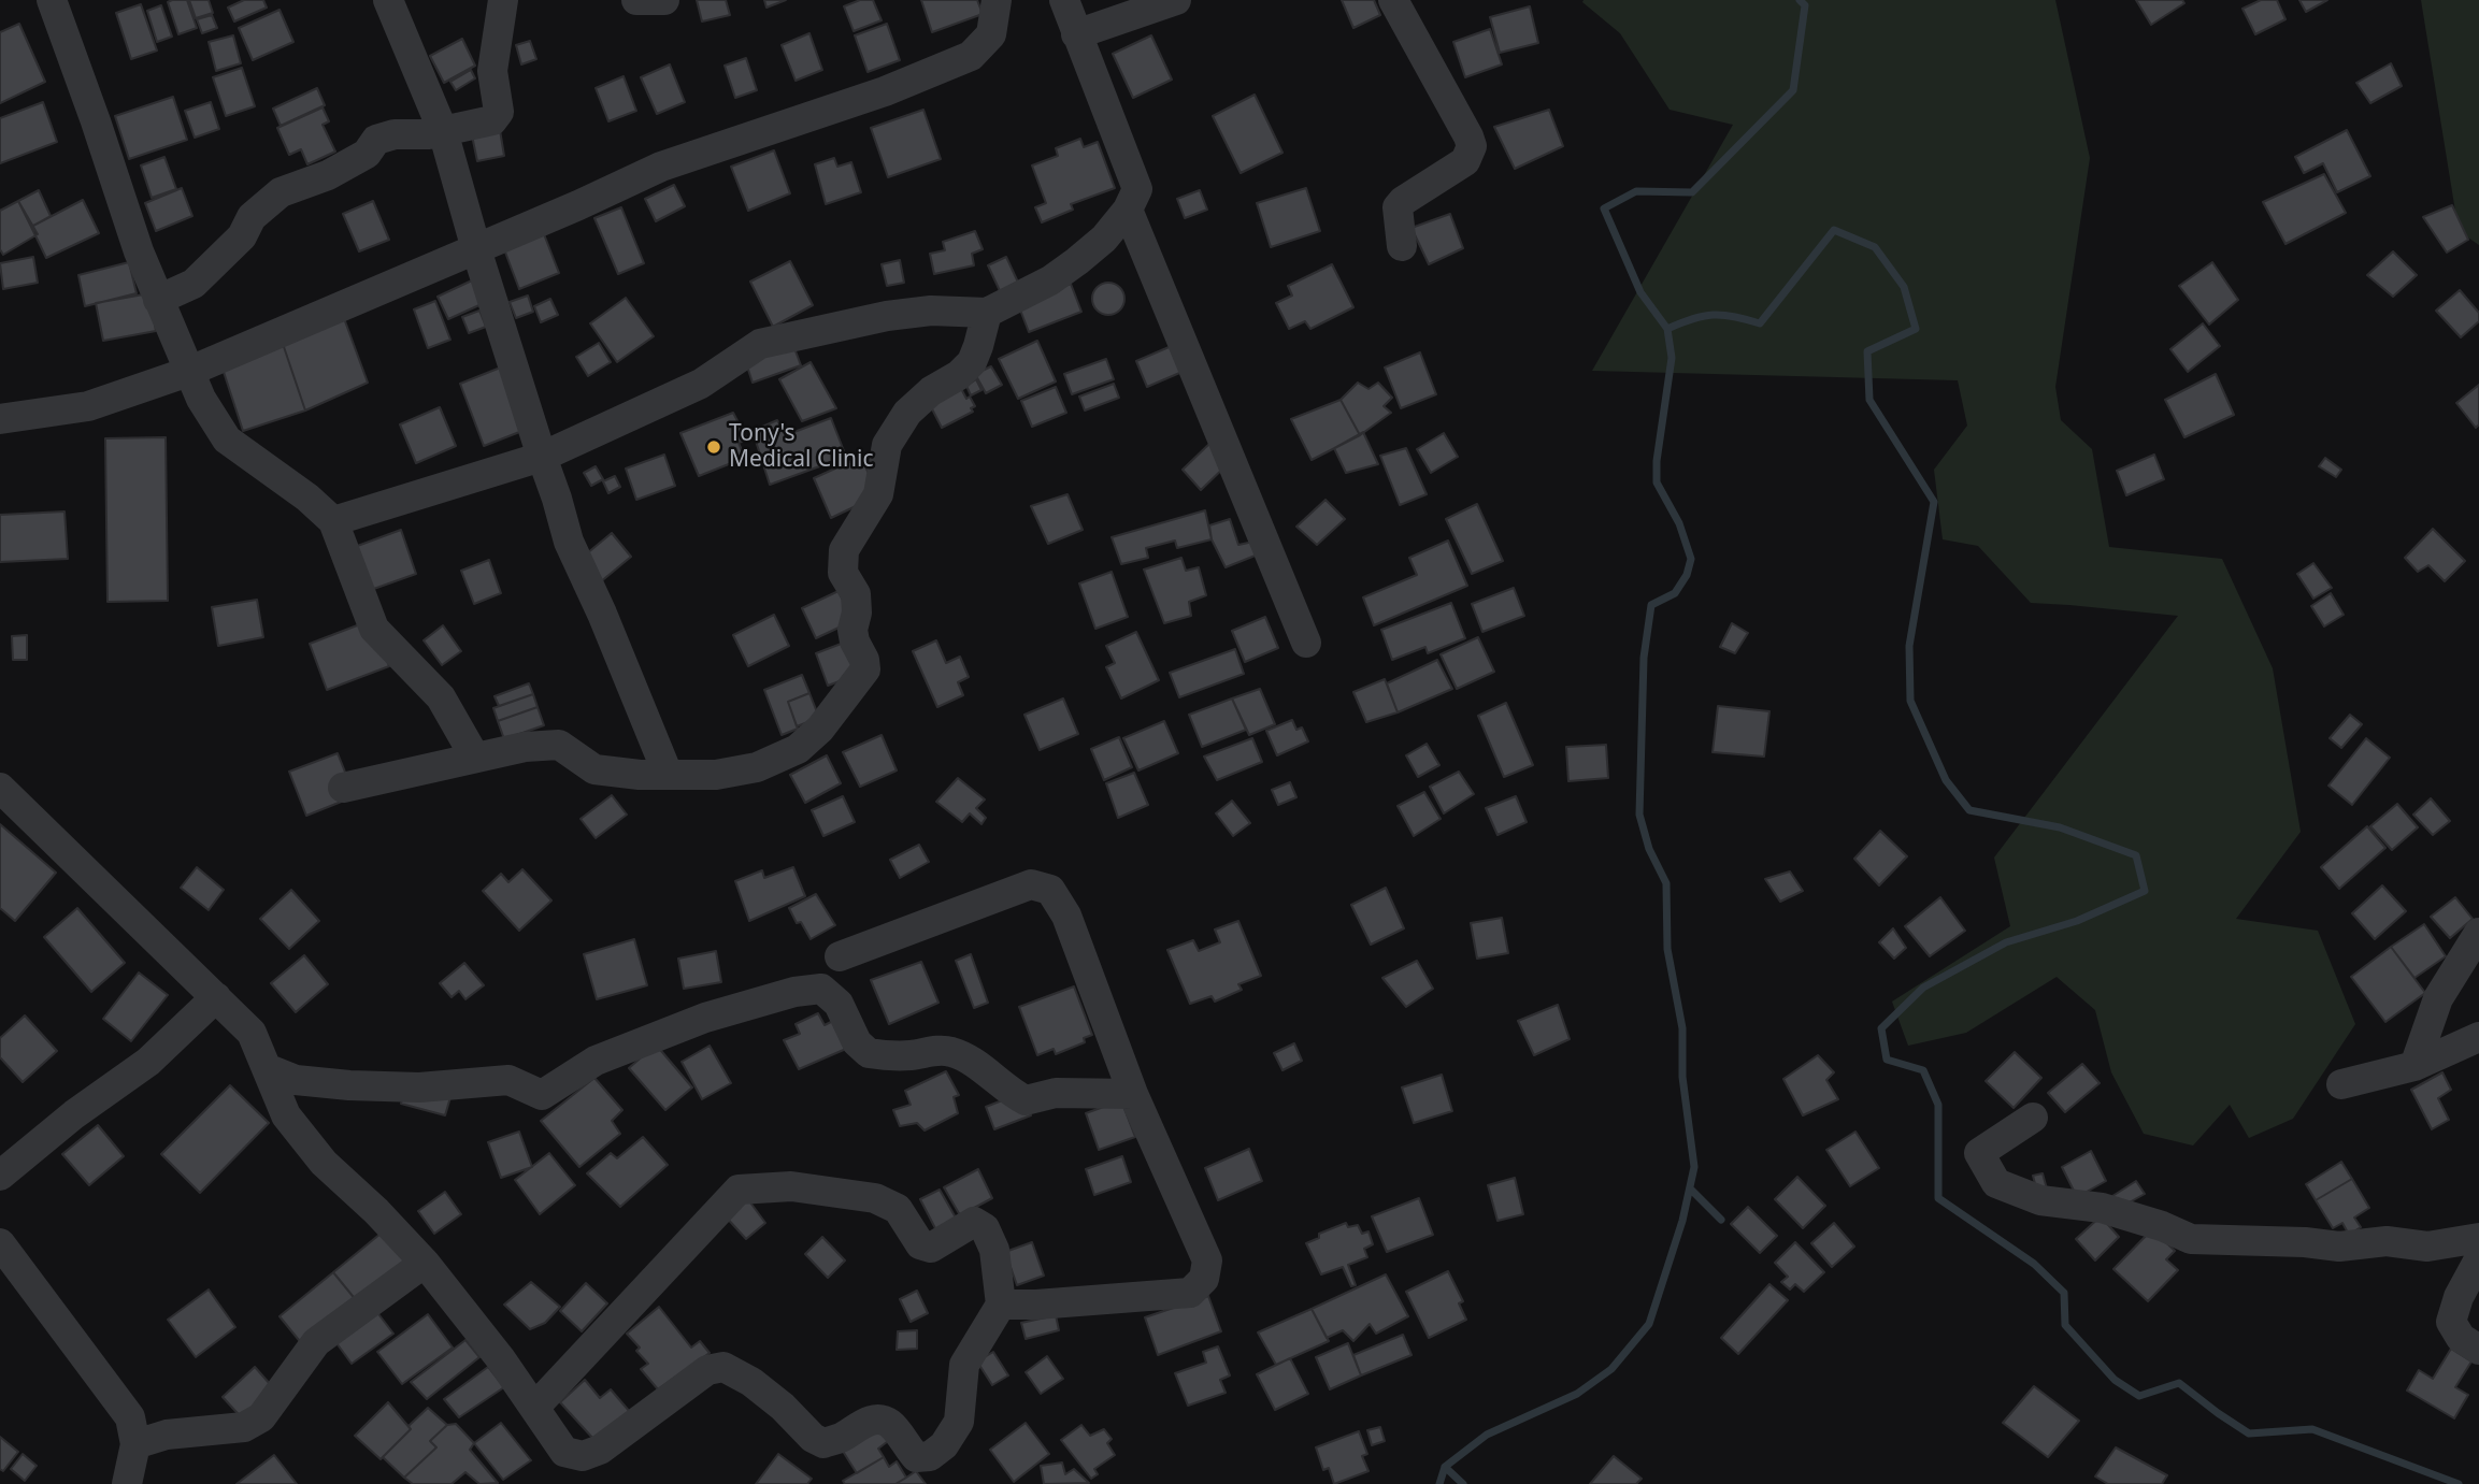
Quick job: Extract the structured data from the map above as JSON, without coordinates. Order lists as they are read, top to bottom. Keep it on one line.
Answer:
{"places":["Tony's Medical Clinic"]}
